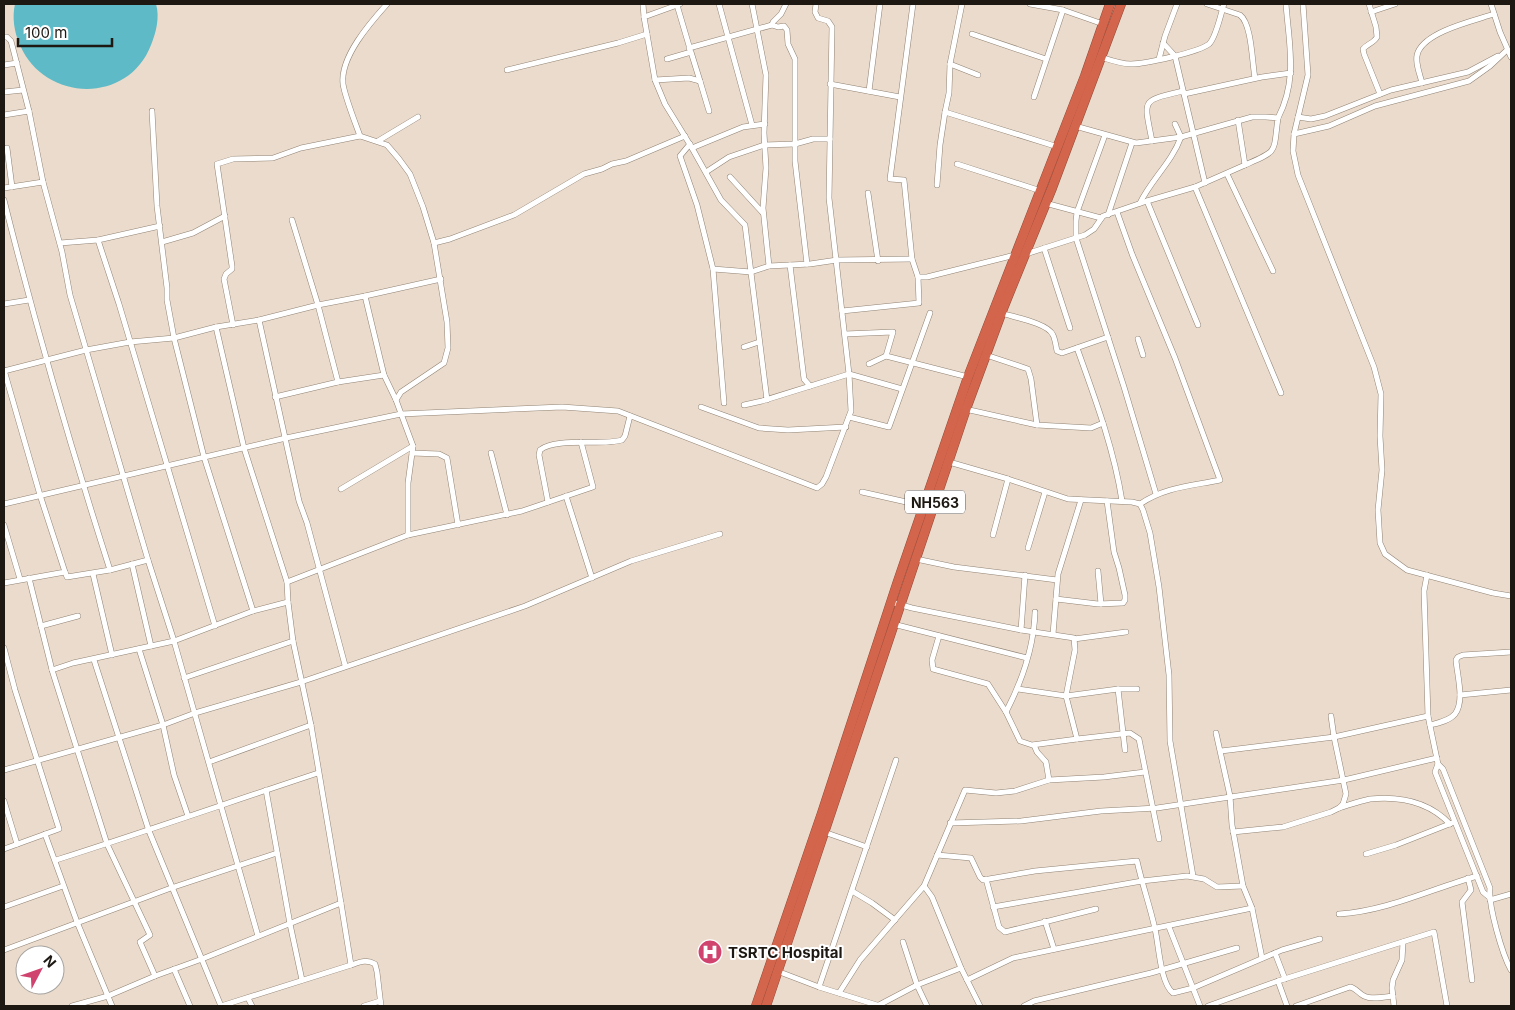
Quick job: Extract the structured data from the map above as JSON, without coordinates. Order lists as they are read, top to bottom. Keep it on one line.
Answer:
{"streets":{"highway":["NH563"]},"places":{"hospital":["TSRTC Hospital"]},"scale_bar":"100 m","north":"top right"}
